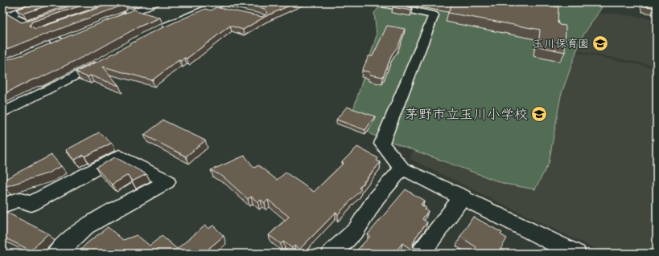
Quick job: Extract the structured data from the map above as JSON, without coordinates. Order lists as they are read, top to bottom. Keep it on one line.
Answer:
{"places":{"school or university":["玉川保育園","茅野市立玉川小学校"]}}
